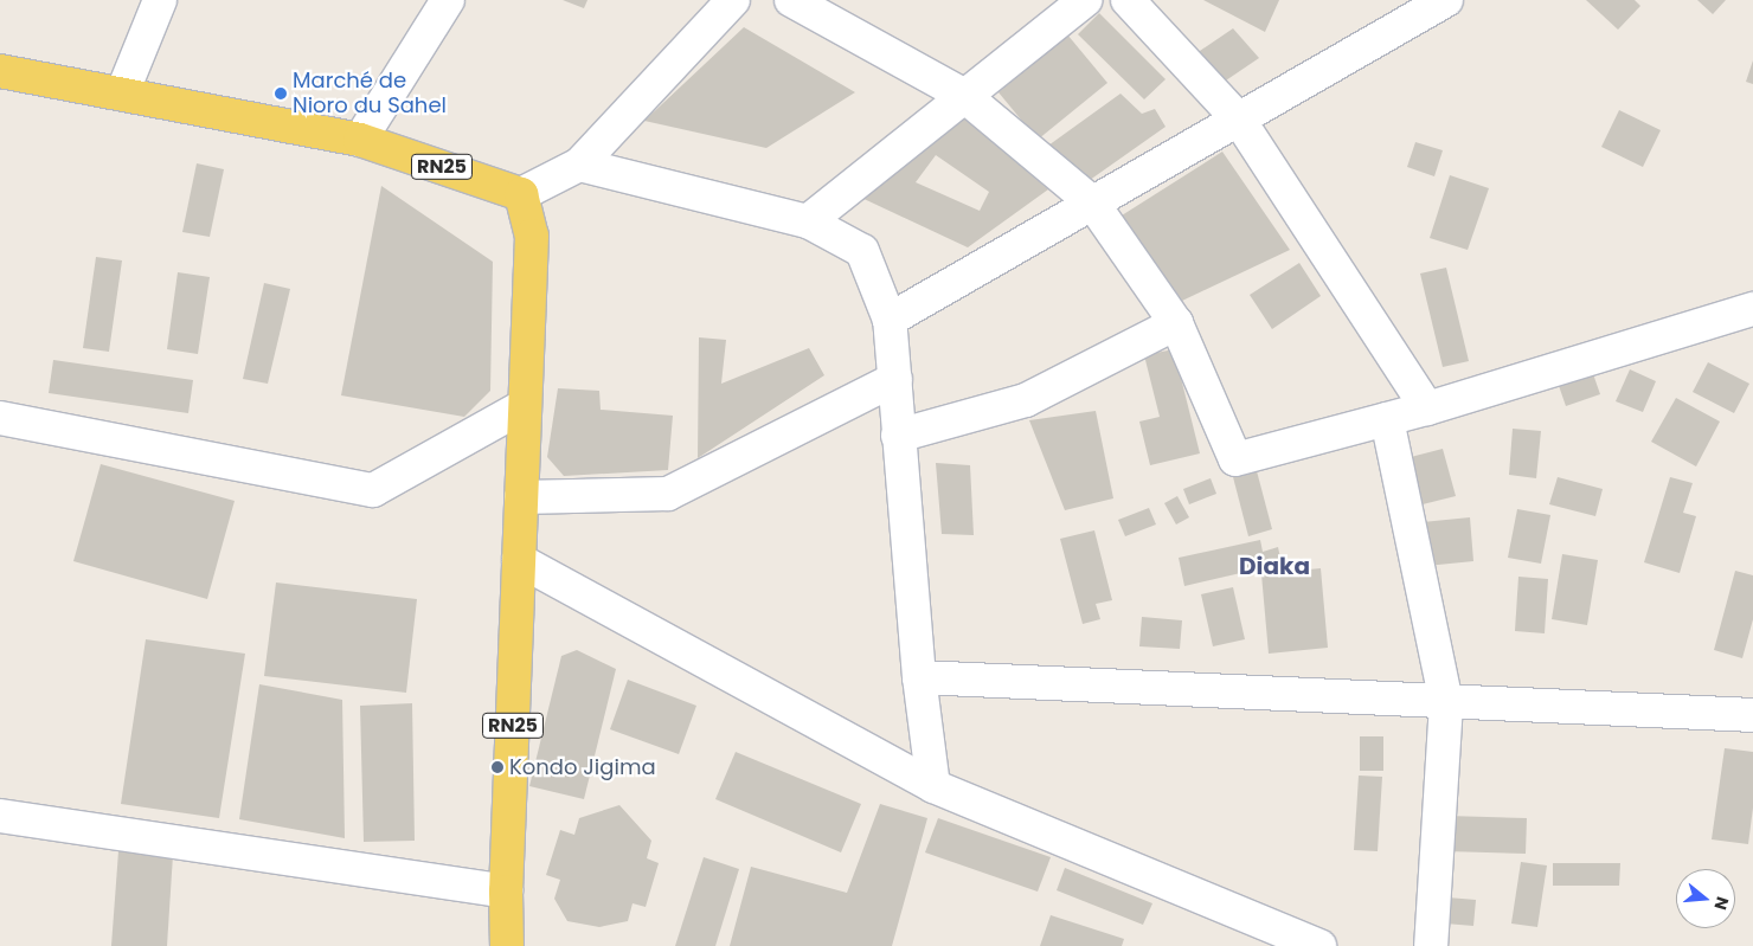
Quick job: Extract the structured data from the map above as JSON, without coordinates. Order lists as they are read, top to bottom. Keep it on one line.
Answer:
{"streets":{"main road":["RN25"]},"districts":["Diaka"],"places":["Marché de Nioro du Sahel","Kondo Jigima"],"north":"right"}
